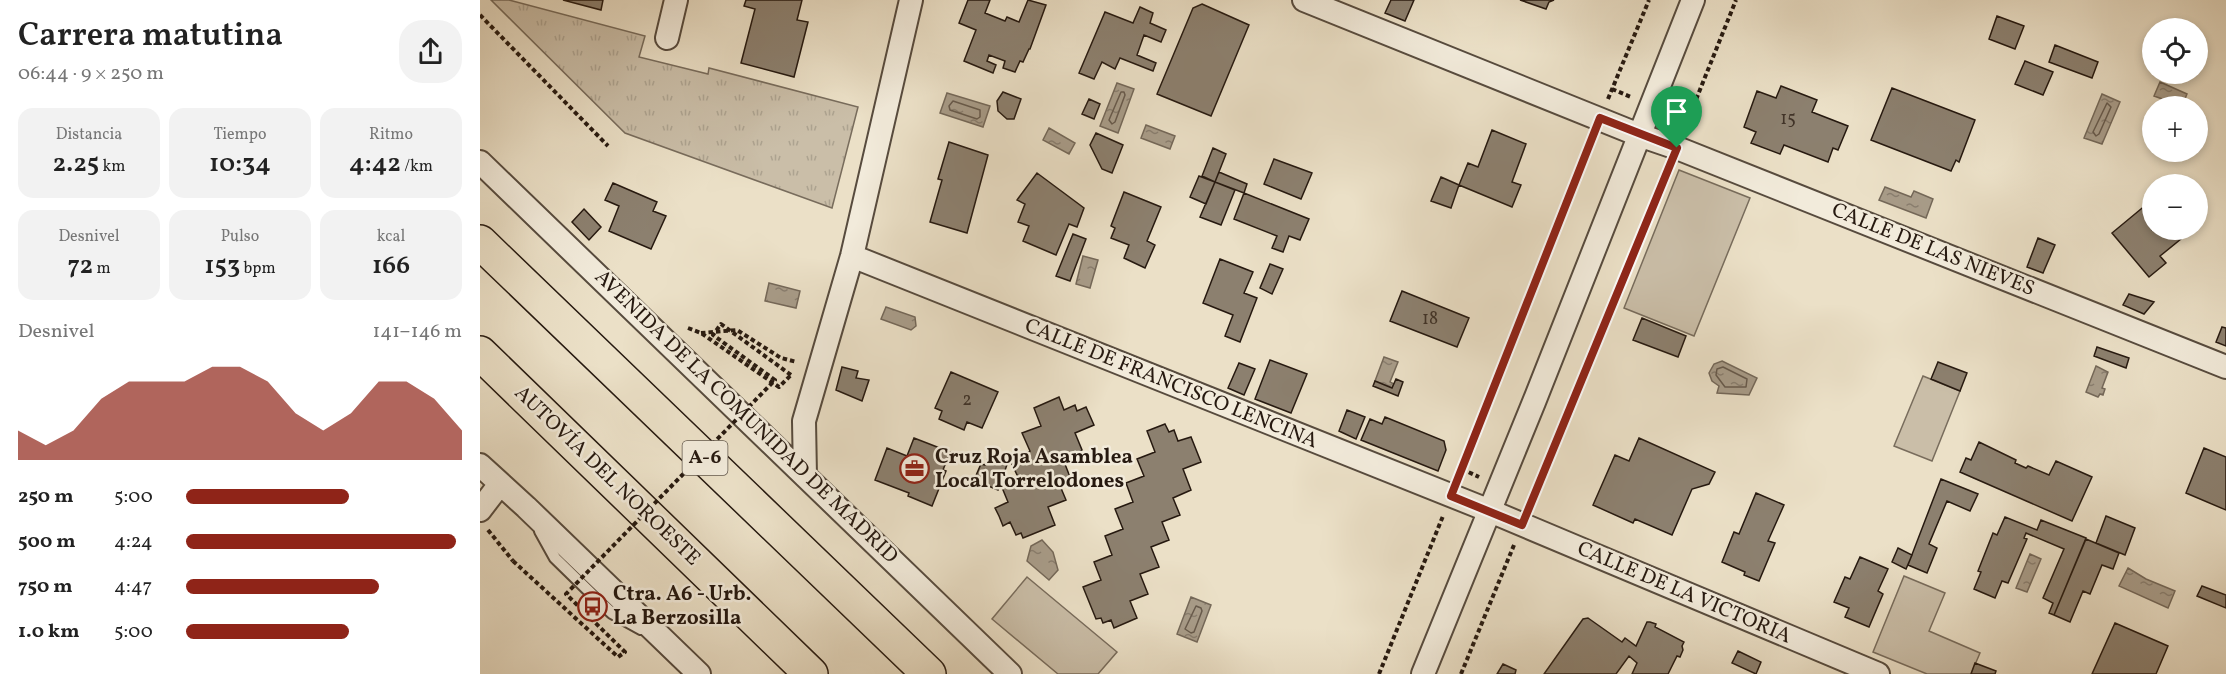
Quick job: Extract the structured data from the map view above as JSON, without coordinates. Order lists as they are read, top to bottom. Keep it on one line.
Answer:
{"streets":{"highway":["A-6","AUTOVÍA DEL NOROESTE"],"street":["CALLE DE LAS NIEVES","CALLE DE FRANCISCO LENCINA","AVENIDA DE LA COMUNIDAD DE MADRID","CALLE DE LA VICTORIA"]},"crossings":[["CALLE DE FRANCISCO LENCINA","CALLE DE LA VICTORIA"]],"places":{"office":["Cruz Roja Asamblea Local Torrelodones"],"bus stop":["Ctra. A6 - Urb. La Berzosilla"]},"house_numbers":["15","18","2"],"page":{"heading":["Carrera matutina","06:44 · 9 × 250 m"],"map_buttons":["+","−"],"stats":[["Distancia","2.25 km"],["Tiempo","10:34"],["Ritmo","4:42 /km"],["Desnivel","72 m"],["Pulso","153 bpm"],["kcal","166"]],"chart":["Desnivel","141–146 m"],"list":[{"name":"250 m","note":"5:00"},{"name":"500 m","note":"4:24"},{"name":"750 m","note":"4:47"},{"name":"1.0 km","note":"5:00"}]}}
